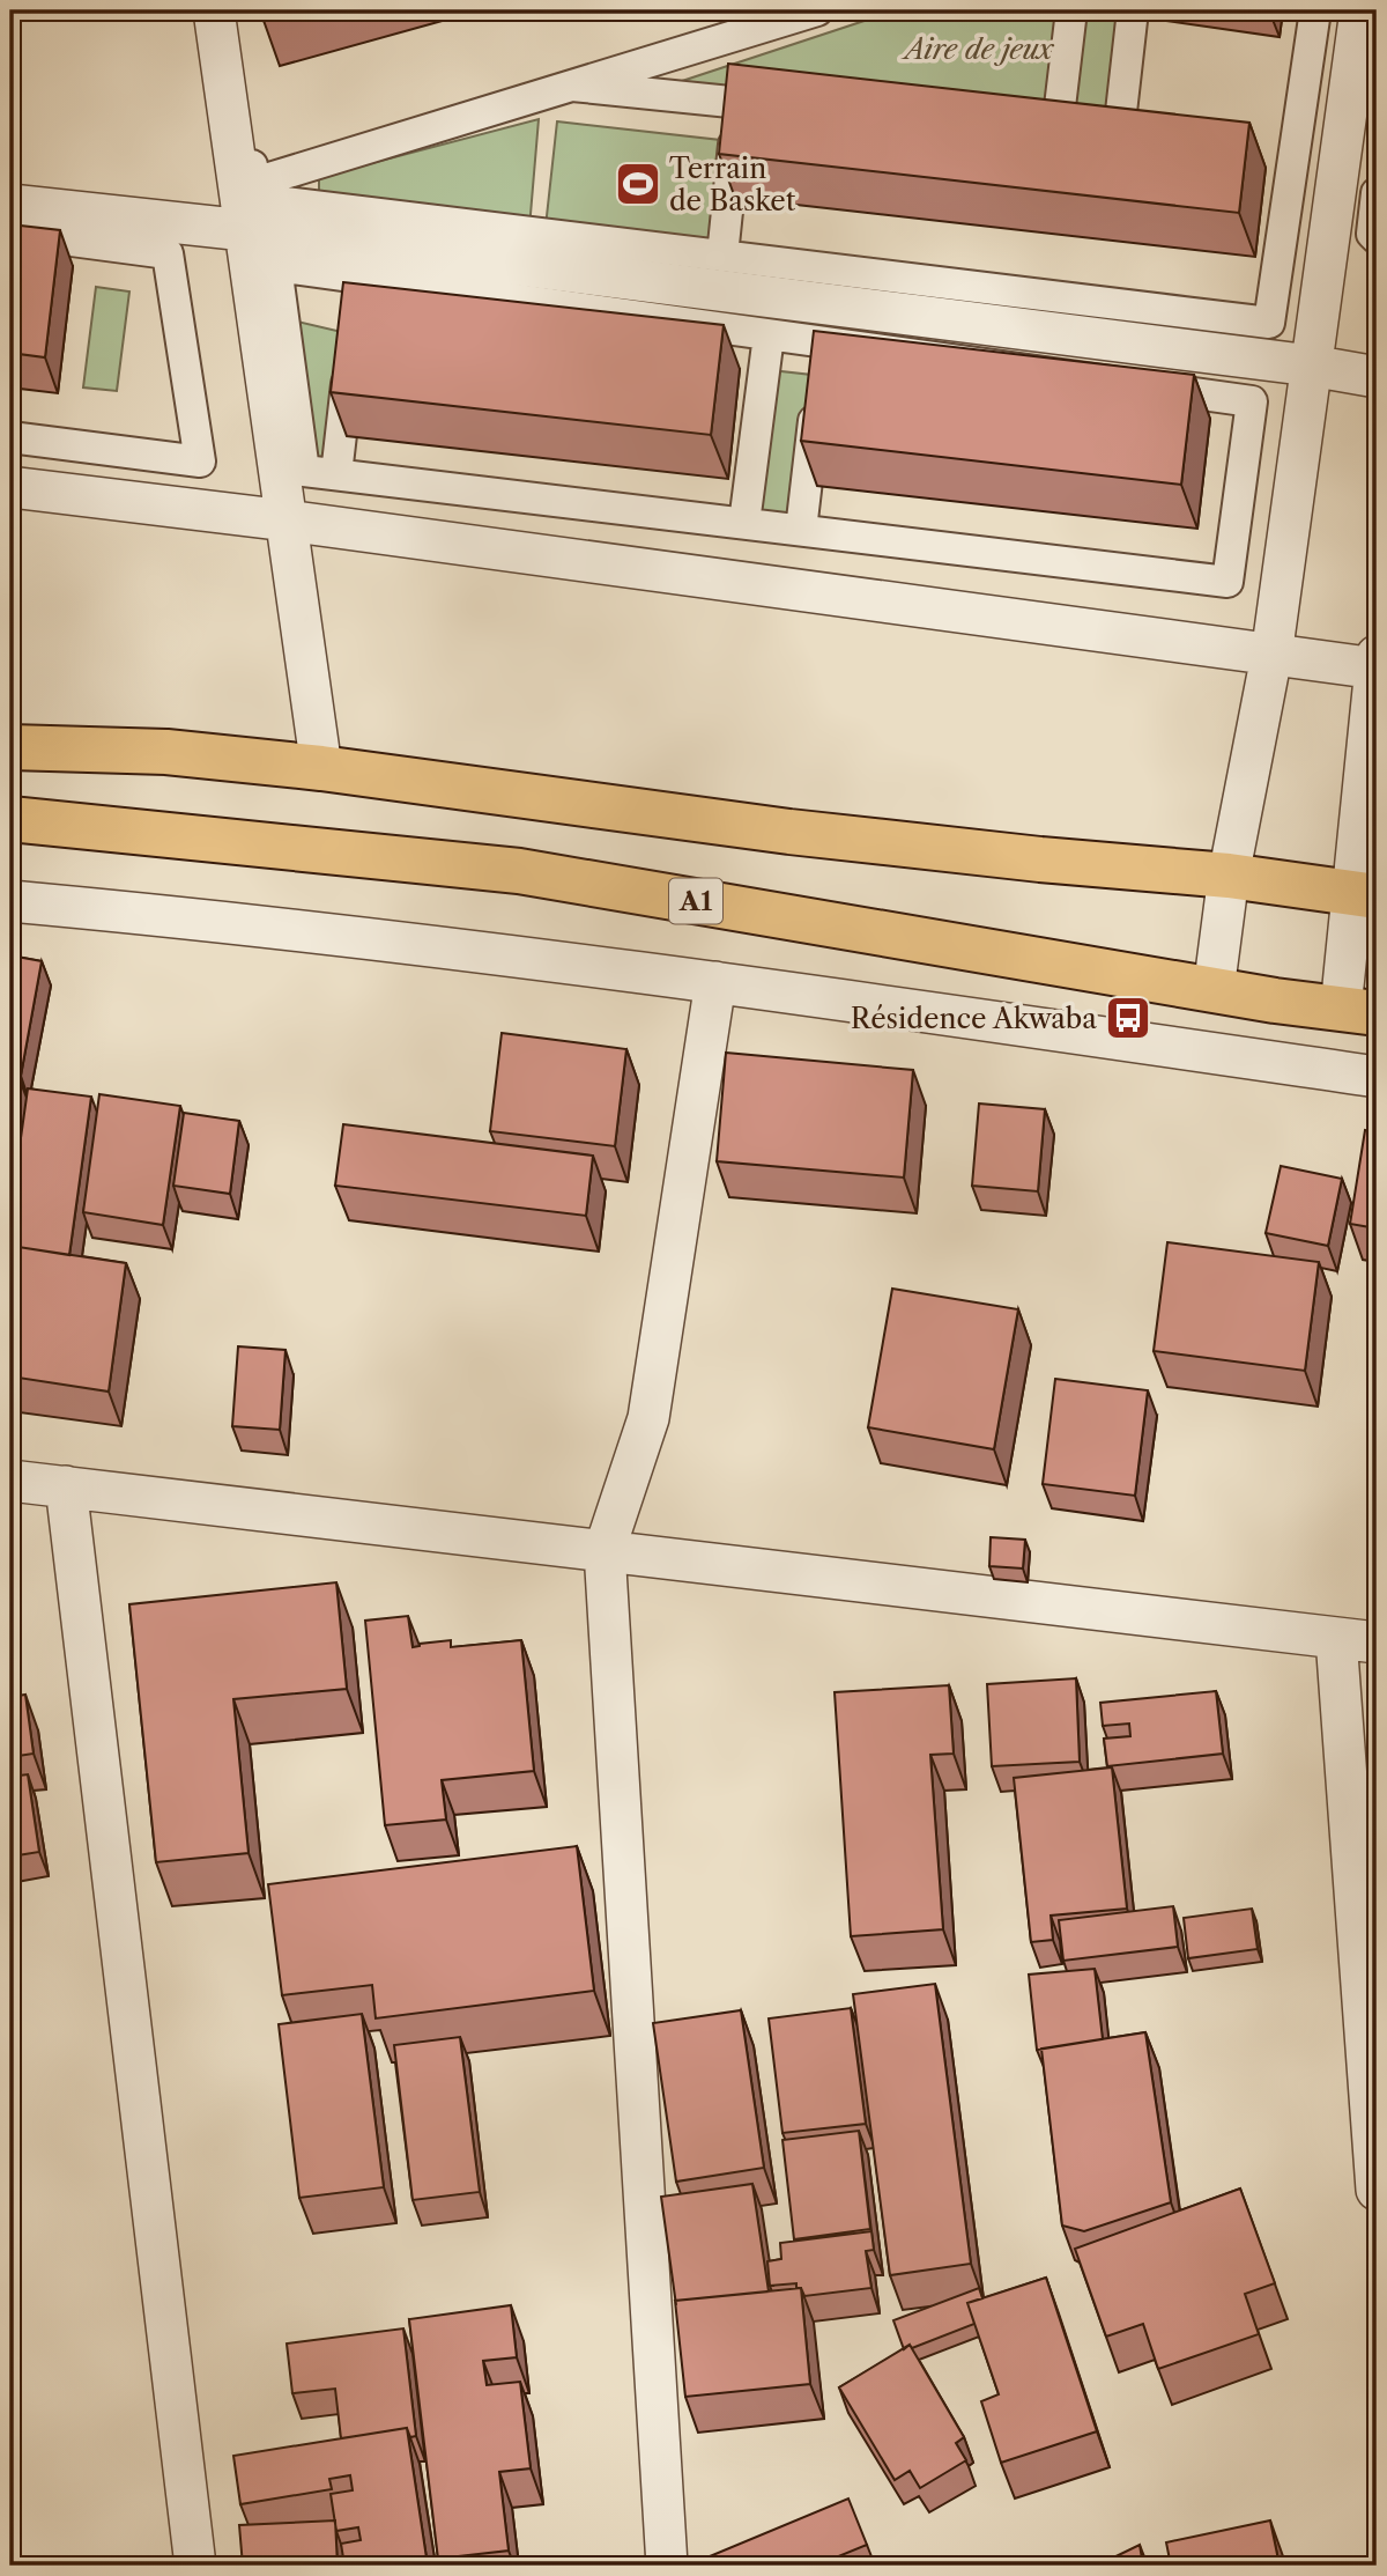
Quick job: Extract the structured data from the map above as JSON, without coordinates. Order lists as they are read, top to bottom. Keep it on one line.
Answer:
{"streets":{"main road":["A1"]},"parks":["Aire de jeux"],"places":{"sports":["Terrain de Basket"],"bus stop":["Résidence Akwaba"]}}
